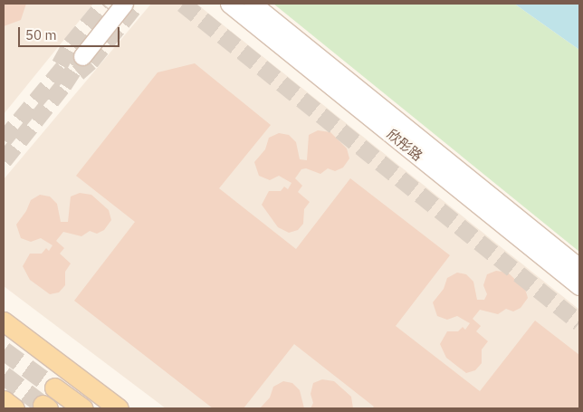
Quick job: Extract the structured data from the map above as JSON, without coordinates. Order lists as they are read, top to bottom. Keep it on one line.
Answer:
{"streets":{"main road":["欣彤路"]},"scale_bar":"50 m"}
